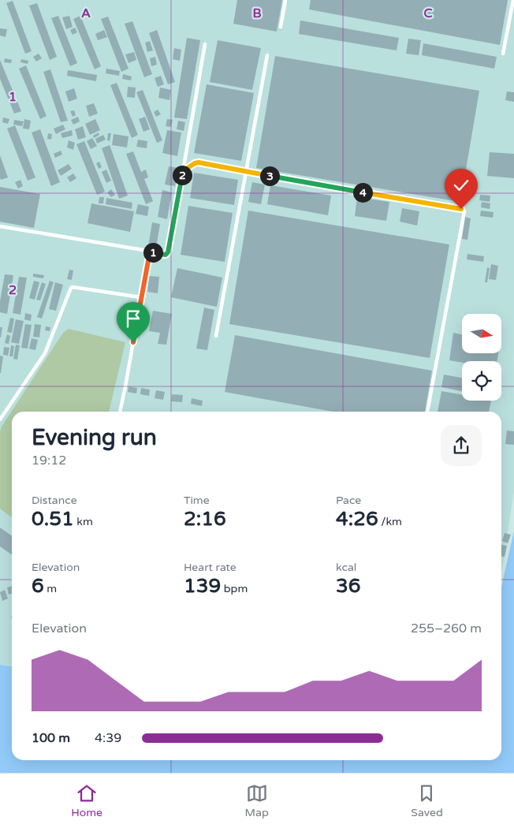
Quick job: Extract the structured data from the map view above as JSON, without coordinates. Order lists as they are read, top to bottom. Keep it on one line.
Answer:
{"north":"right","page":{"pins":["2","3","4","1"],"heading":["Evening run","19:12"],"stats":[["Distance","0.51 km"],["Time","2:16"],["Pace","4:26 /km"],["Elevation","6 m"],["Heart rate","139 bpm"],["kcal","36"]],"chart":["Elevation","255–260 m"],"list":[{"name":"100 m","note":"4:39"}],"tabs":["Home","Map","Saved"]},"grid":{"columns":["A","B","C"],"rows":["1","2"]}}
